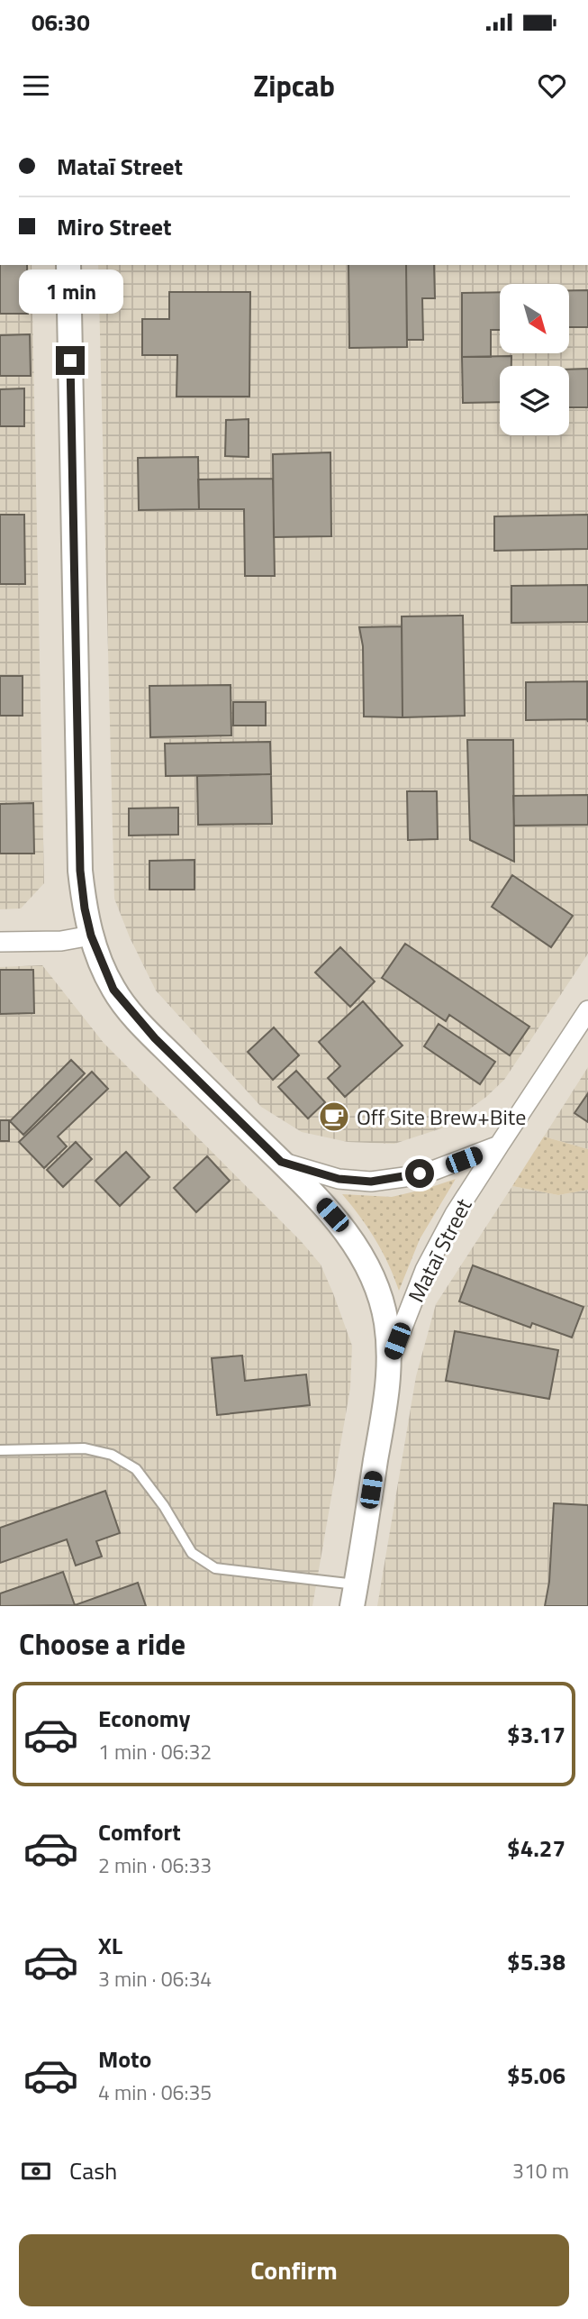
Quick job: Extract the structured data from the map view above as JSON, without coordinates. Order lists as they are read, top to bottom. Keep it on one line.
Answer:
{"streets":{"street":["Mataī Street"]},"places":{"cafe":["Off Site Brew+Bite"]},"north":"bottom right","page":{"status":"06:30","header":"Zipcab","banner":["Mataī Street","Miro Street"],"bubble":"1 min","heading":"Choose a ride","list":[{"name":"Economy","note":"1 min · 06:32","value":"$3.17"},{"name":"Comfort","note":"2 min · 06:33","value":"$4.27"},{"name":"XL","note":"3 min · 06:34","value":"$5.38"},{"name":"Moto","note":"4 min · 06:35","value":"$5.06"}],"pay":["Cash","310 m"],"buttons":"Confirm"}}
